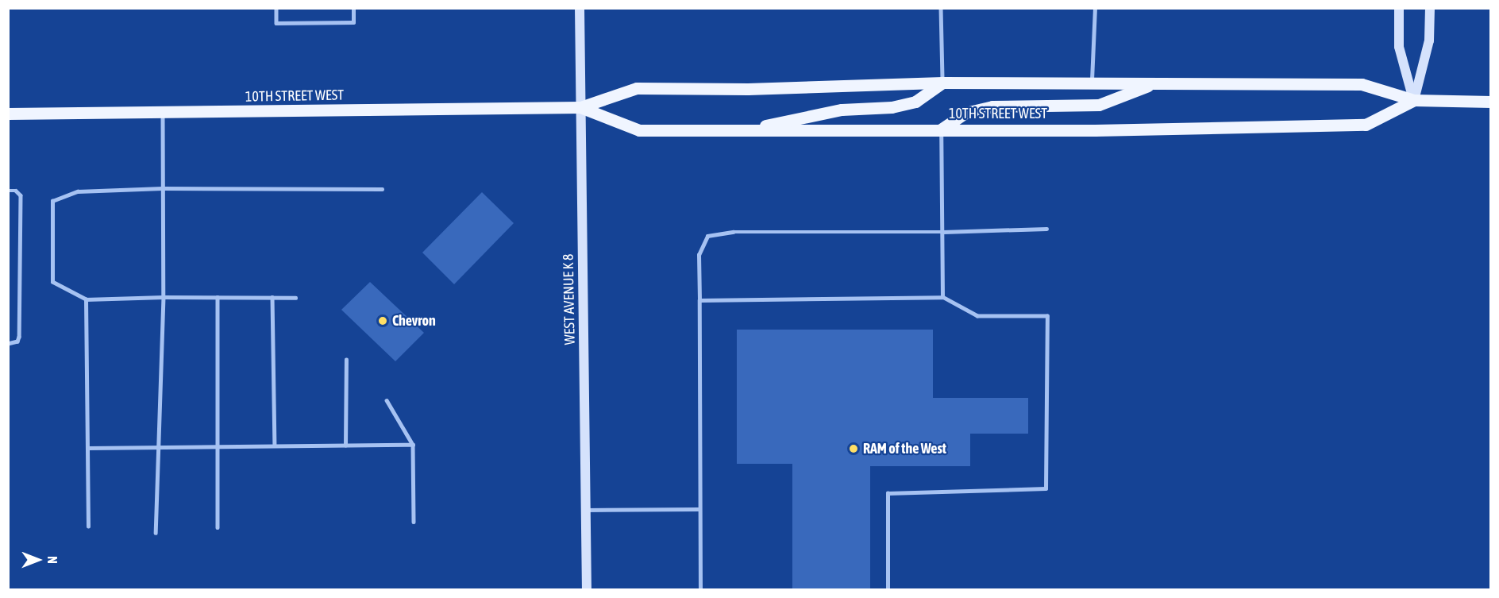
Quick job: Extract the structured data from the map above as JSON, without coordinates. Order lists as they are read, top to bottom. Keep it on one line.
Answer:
{"streets":{"main road":["10TH STREET WEST"],"street":["WEST AVENUE K 8"]},"crossings":[["10TH STREET WEST","WEST AVENUE K 8"]],"places":["Chevron","RAM of the West"],"north":"right"}
